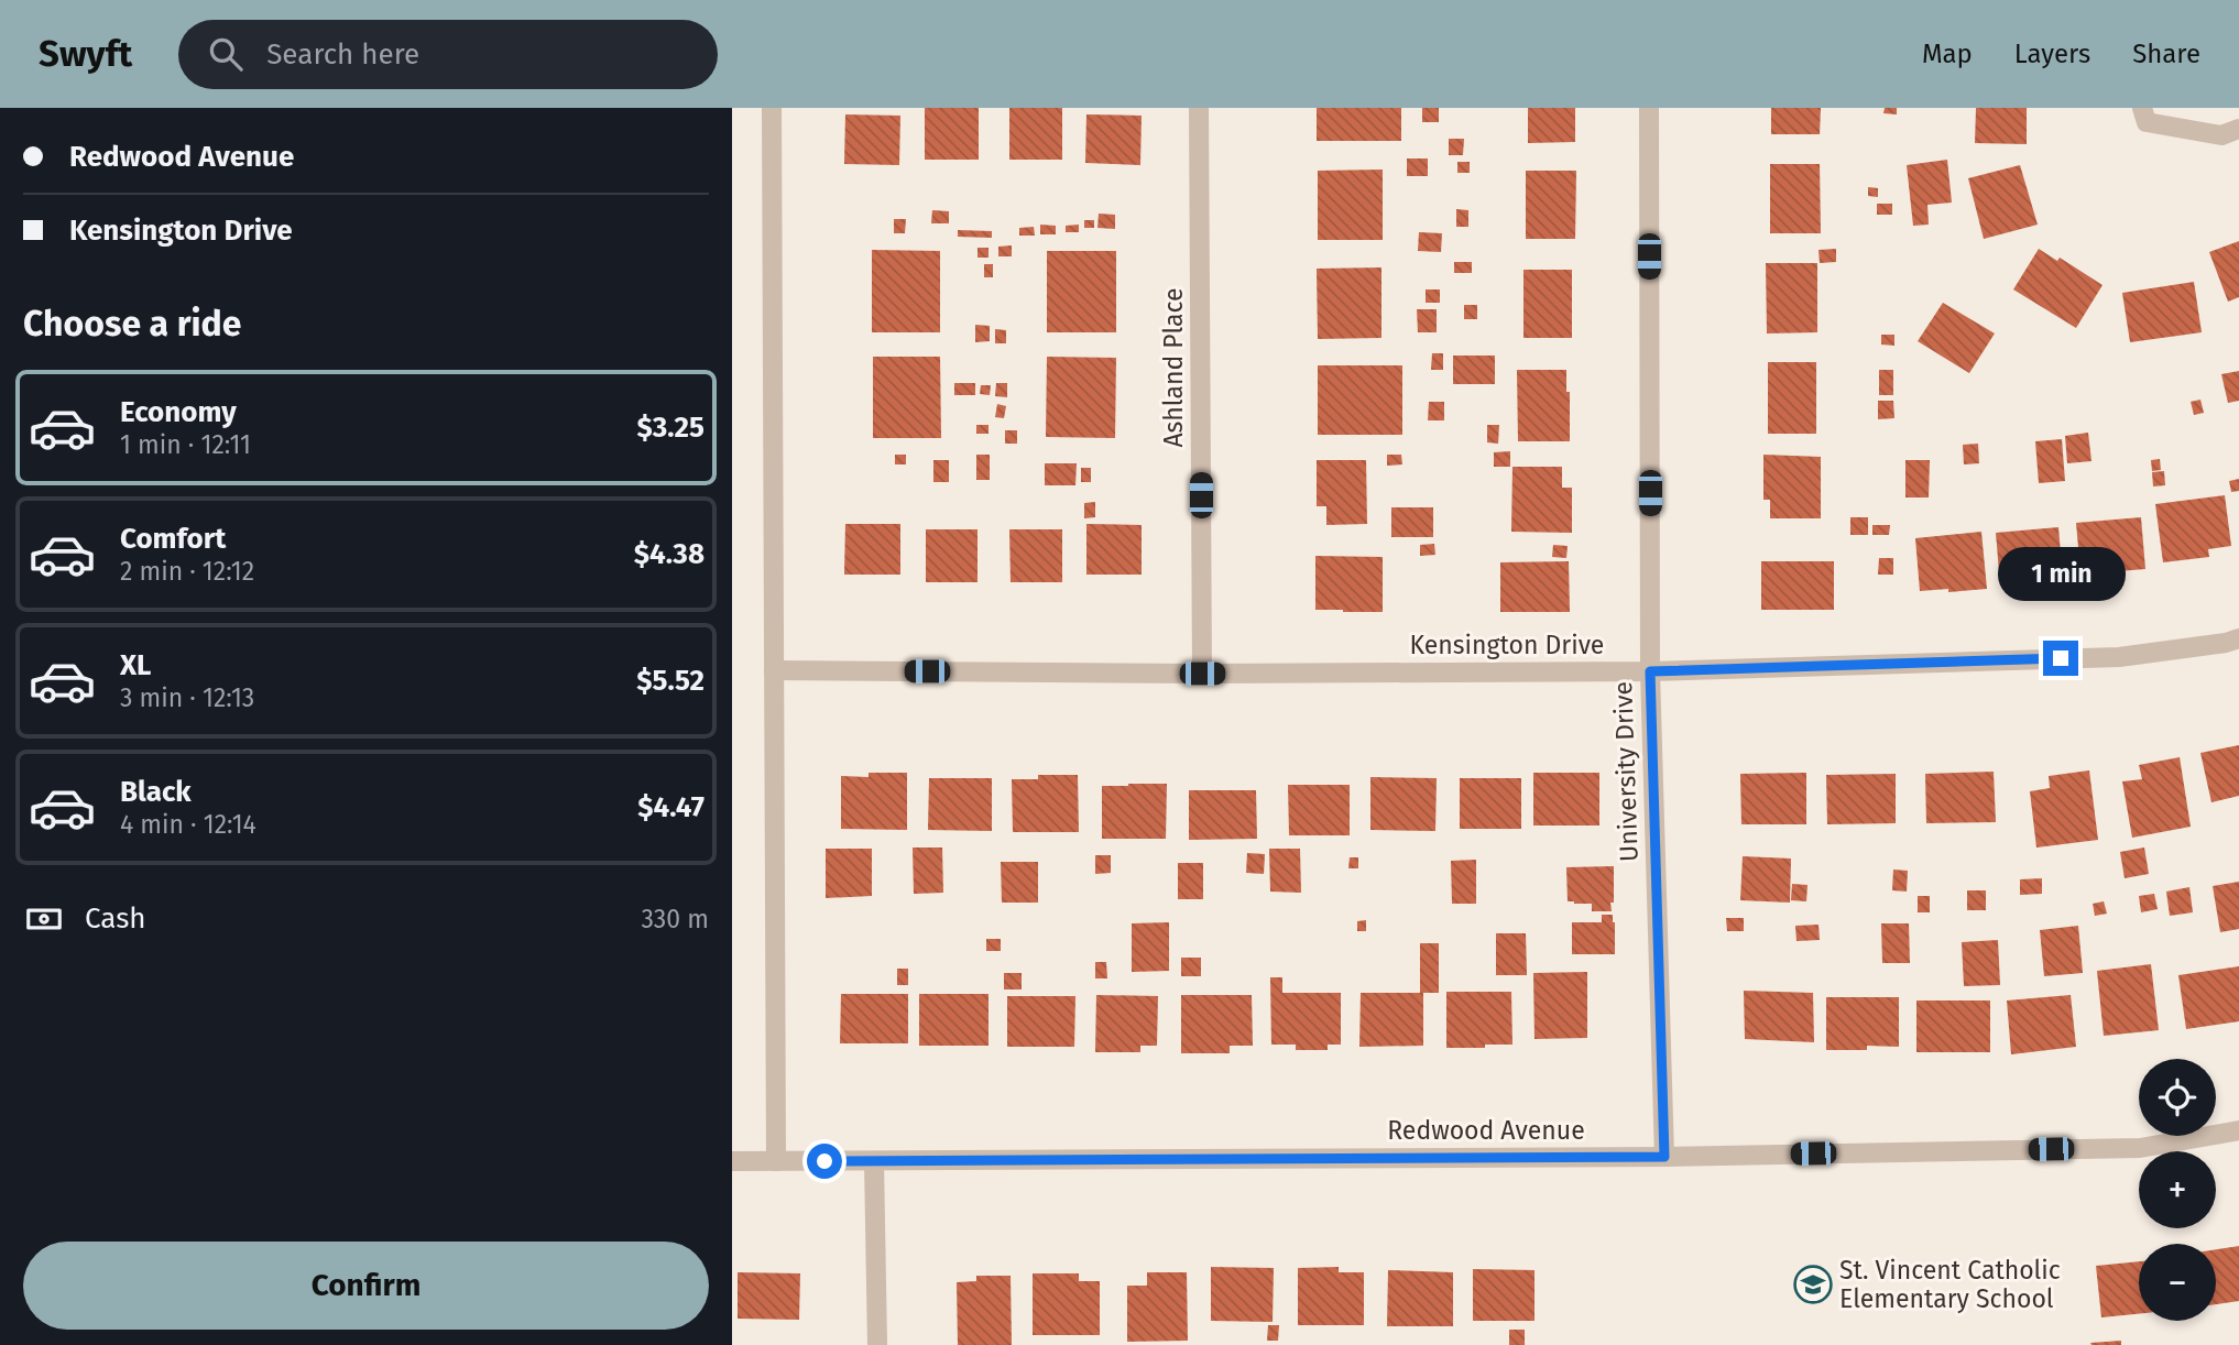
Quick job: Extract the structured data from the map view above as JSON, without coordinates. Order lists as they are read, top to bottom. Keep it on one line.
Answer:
{"streets":{"street":["Ashland Place","Kensington Drive","University Drive","Redwood Avenue"]},"crossings":[["Ashland Place","Kensington Drive"],["Kensington Drive","University Drive"],["University Drive","Redwood Avenue"]],"places":{"school or university":["St. Vincent Catholic Elementary School"]},"page":{"header":"Swyft","search":"Search here","nav":["Map","Layers","Share"],"banner":["Redwood Avenue","Kensington Drive"],"heading":"Choose a ride","list":[{"name":"Economy","note":"1 min · 12:11","value":"$3.25"},{"name":"Comfort","note":"2 min · 12:12","value":"$4.38"},{"name":"XL","note":"3 min · 12:13","value":"$5.52"},{"name":"Black","note":"4 min · 12:14","value":"$4.47"}],"bubble":"1 min","pay":["Cash","330 m"],"map_buttons":["+","−"],"buttons":"Confirm"}}
